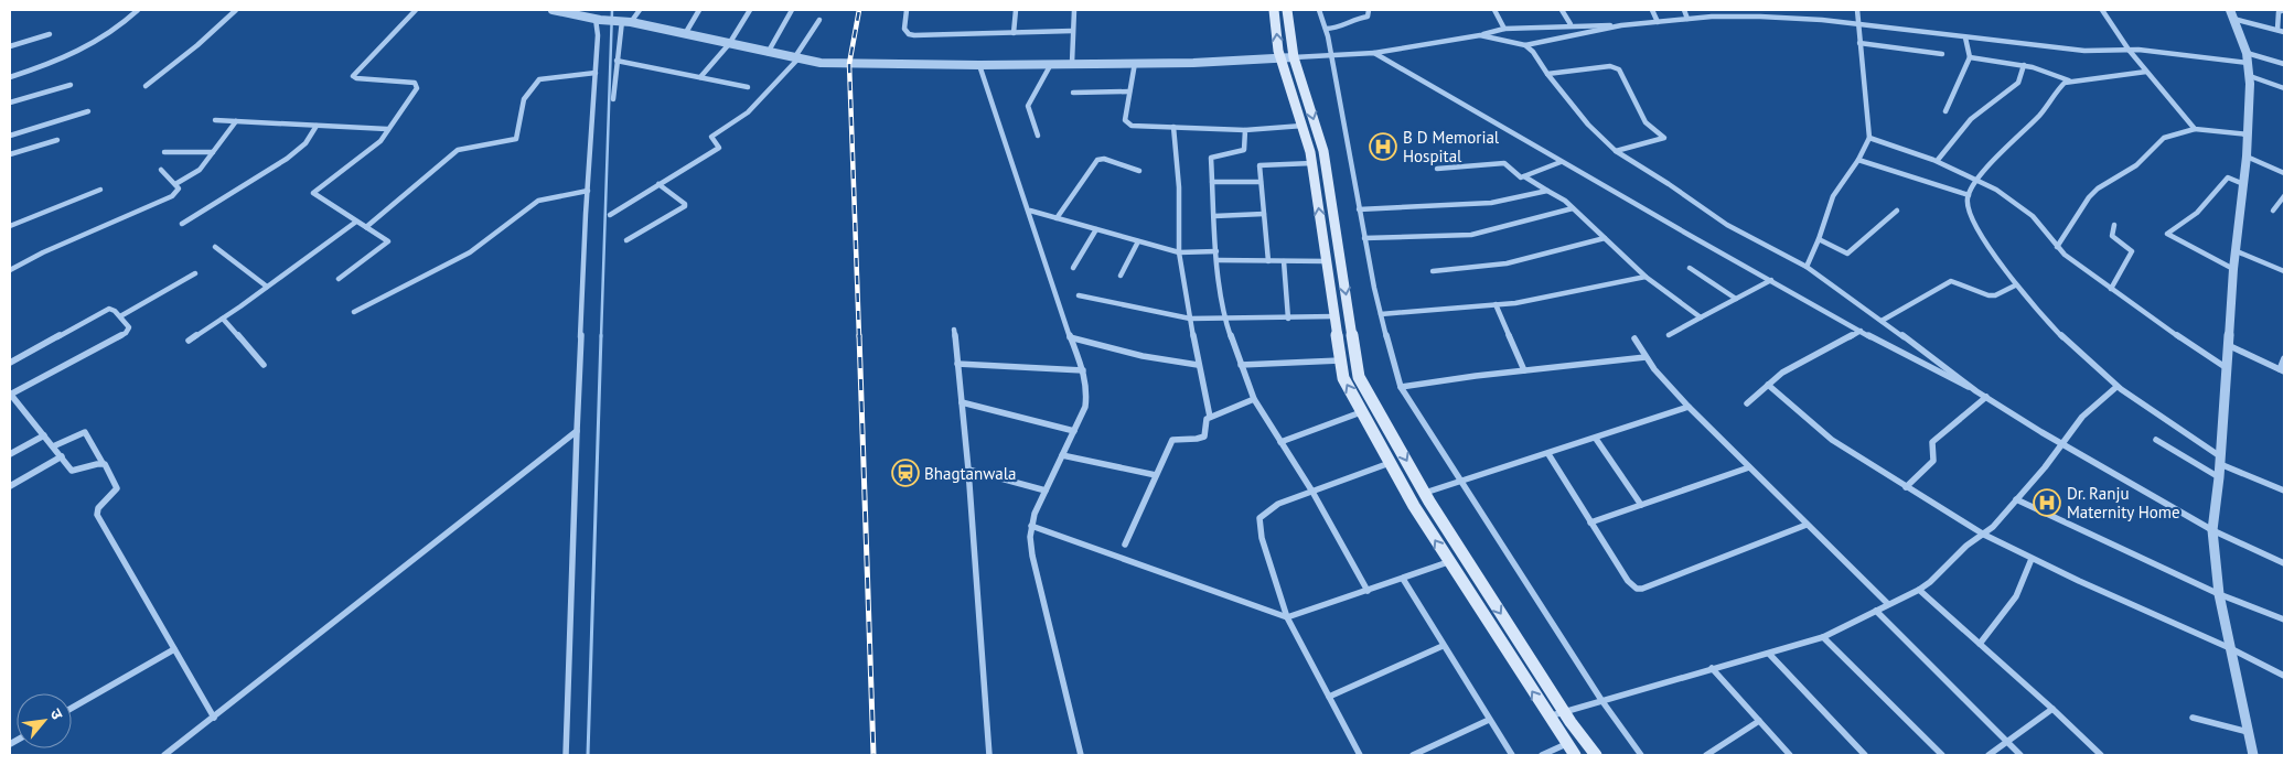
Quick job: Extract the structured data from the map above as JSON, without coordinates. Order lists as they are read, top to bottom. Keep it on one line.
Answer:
{"places":{"hospital":["B D Memorial Hospital","Dr. Ranju Maternity Home"],"station":["Bhagtanwala"]},"north":"top right"}
